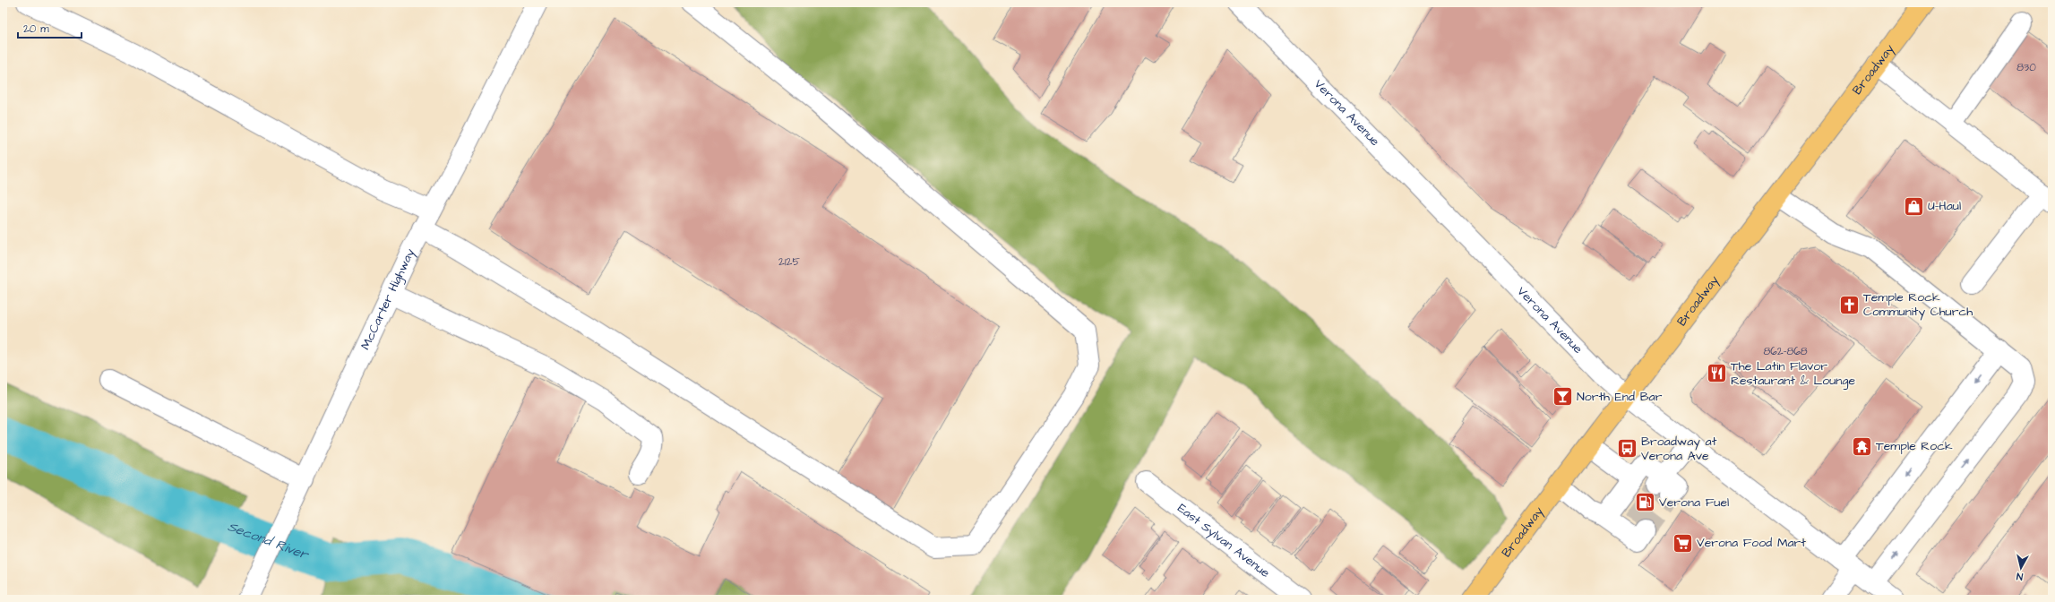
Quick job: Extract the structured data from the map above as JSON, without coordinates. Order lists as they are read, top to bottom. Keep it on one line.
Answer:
{"streets":{"main road":["Broadway"],"street":["Verona Avenue","McCarter Highway","East Sylvan Avenue"]},"crossings":[["Broadway","Verona Avenue"]],"water":["Second River"],"places":{"shop":["U-Haul"],"church":["Temple Rock Community Church"],"restaurant":["The Latin Flavor Restaurant & Lounge"],"bar":["North End Bar"],"temple":["Temple Rock"],"bus stop":["Broadway at Verona Ave"],"fuel station":["Verona Fuel"],"supermarket":["Verona Food Mart"]},"house_numbers":["830","2125","862-868"],"scale_bar":"20 m","north":"bottom"}
